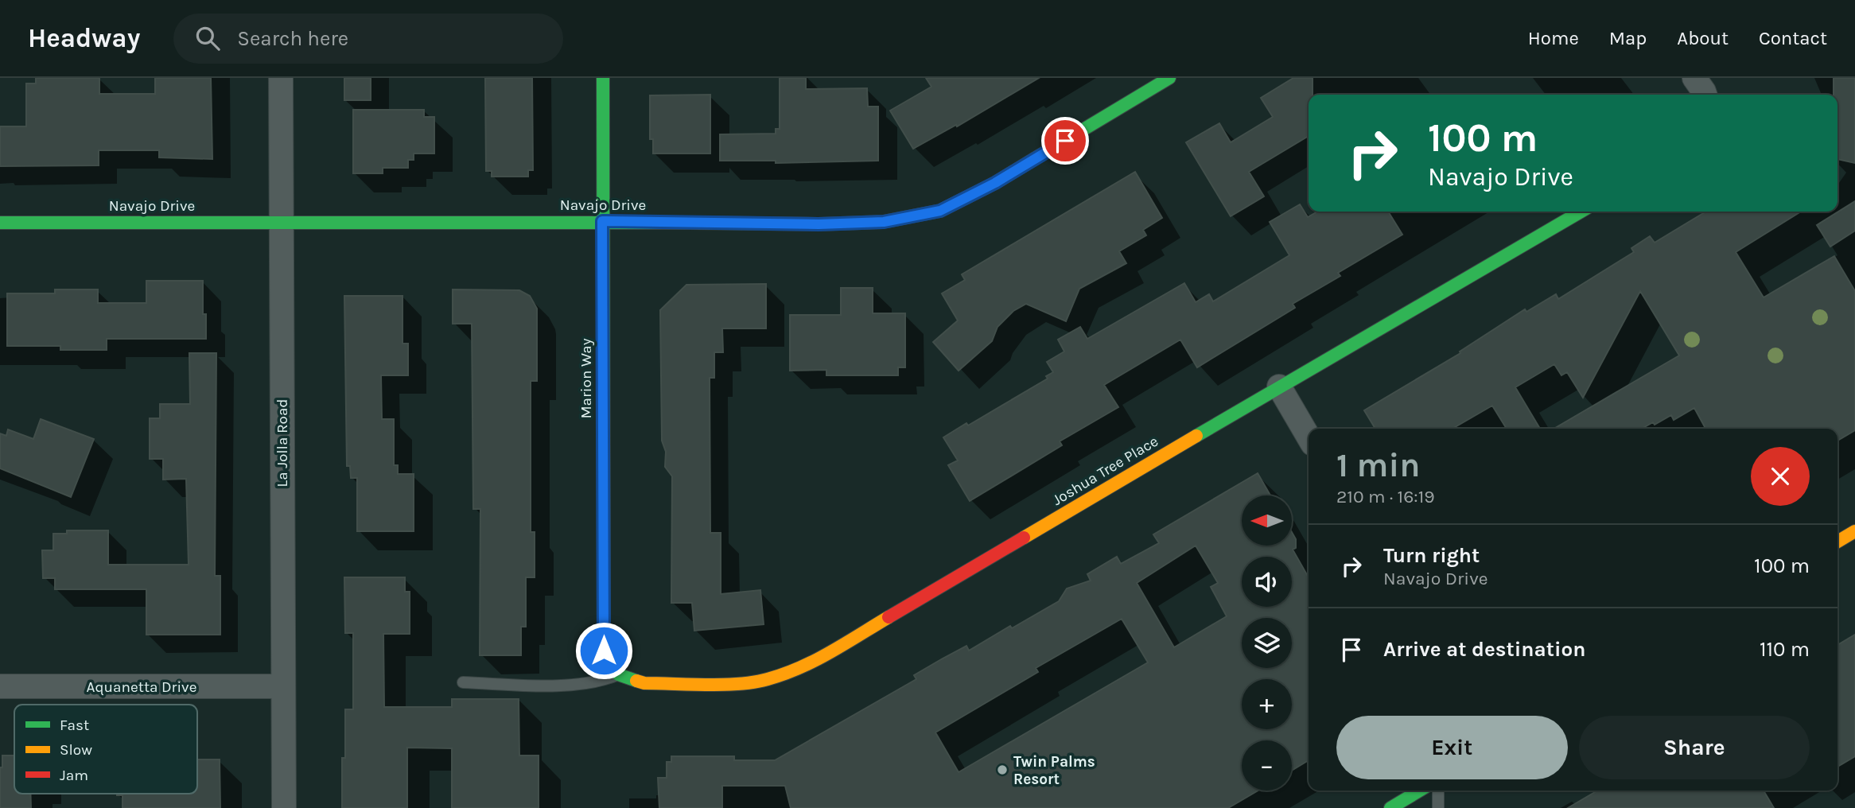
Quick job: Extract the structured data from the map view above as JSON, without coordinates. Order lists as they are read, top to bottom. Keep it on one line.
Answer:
{"streets":{"street":["Navajo Drive","Marion Way","La Jolla Road","Joshua Tree Place","Aquanetta Drive"]},"crossings":[["Navajo Drive","Marion Way"],["Navajo Drive","La Jolla Road"],["Marion Way","Joshua Tree Place"],["La Jolla Road","Aquanetta Drive"]],"places":["Twin Palms Resort"],"legend":["Fast","Slow","Jam"],"north":"left","page":{"header":"Headway","search":"Search here","nav":["Home","Map","About","Contact"],"turn":["100 m","Navajo Drive"],"heading":["1 min","210 m · 16:19"],"map_buttons":["+","−"],"list":[{"name":"Turn right","note":"Navajo Drive","value":"100 m"},{"name":"Arrive at destination","value":"110 m"}],"buttons":["Exit","Share"]}}
